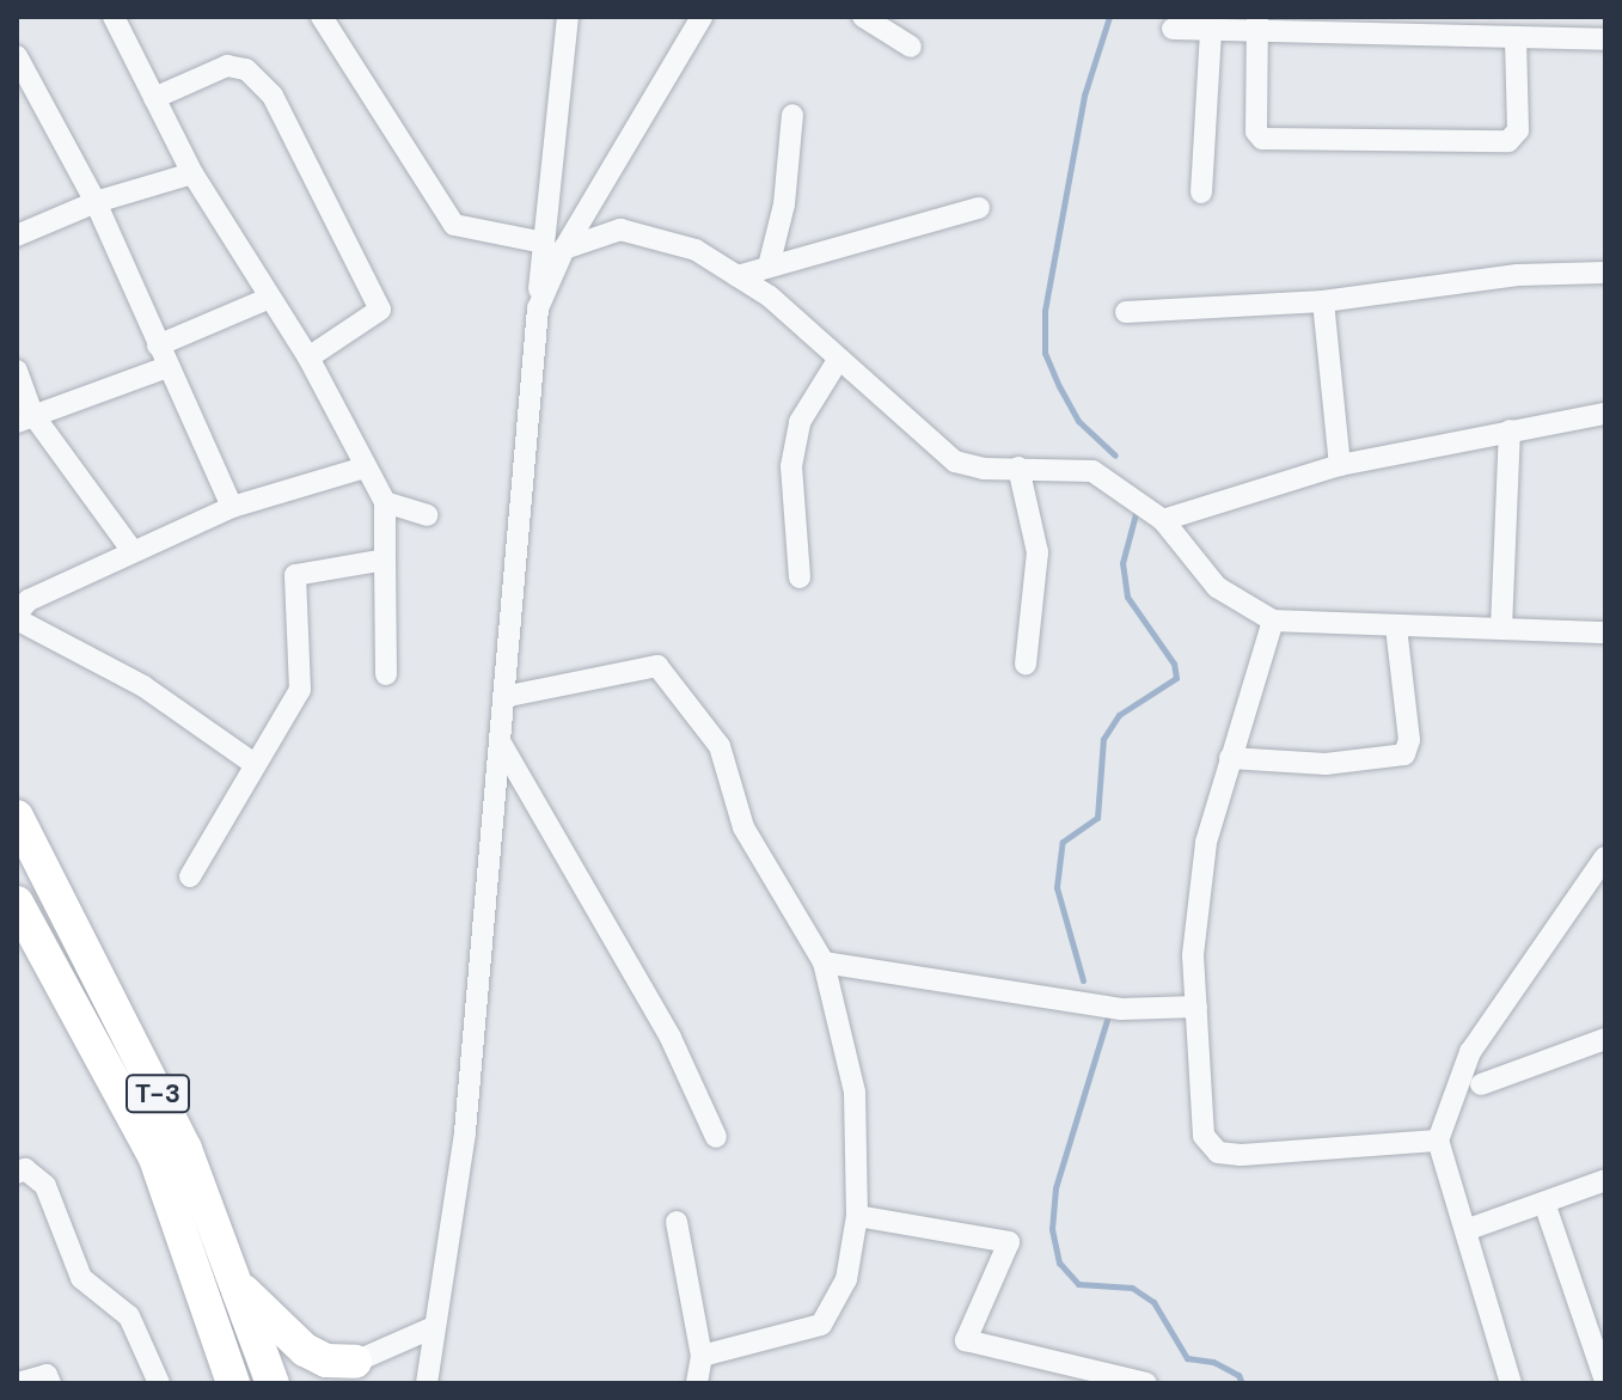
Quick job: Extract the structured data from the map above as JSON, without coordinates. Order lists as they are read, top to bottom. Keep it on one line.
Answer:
{"streets":{"main road":["T-3"]}}
